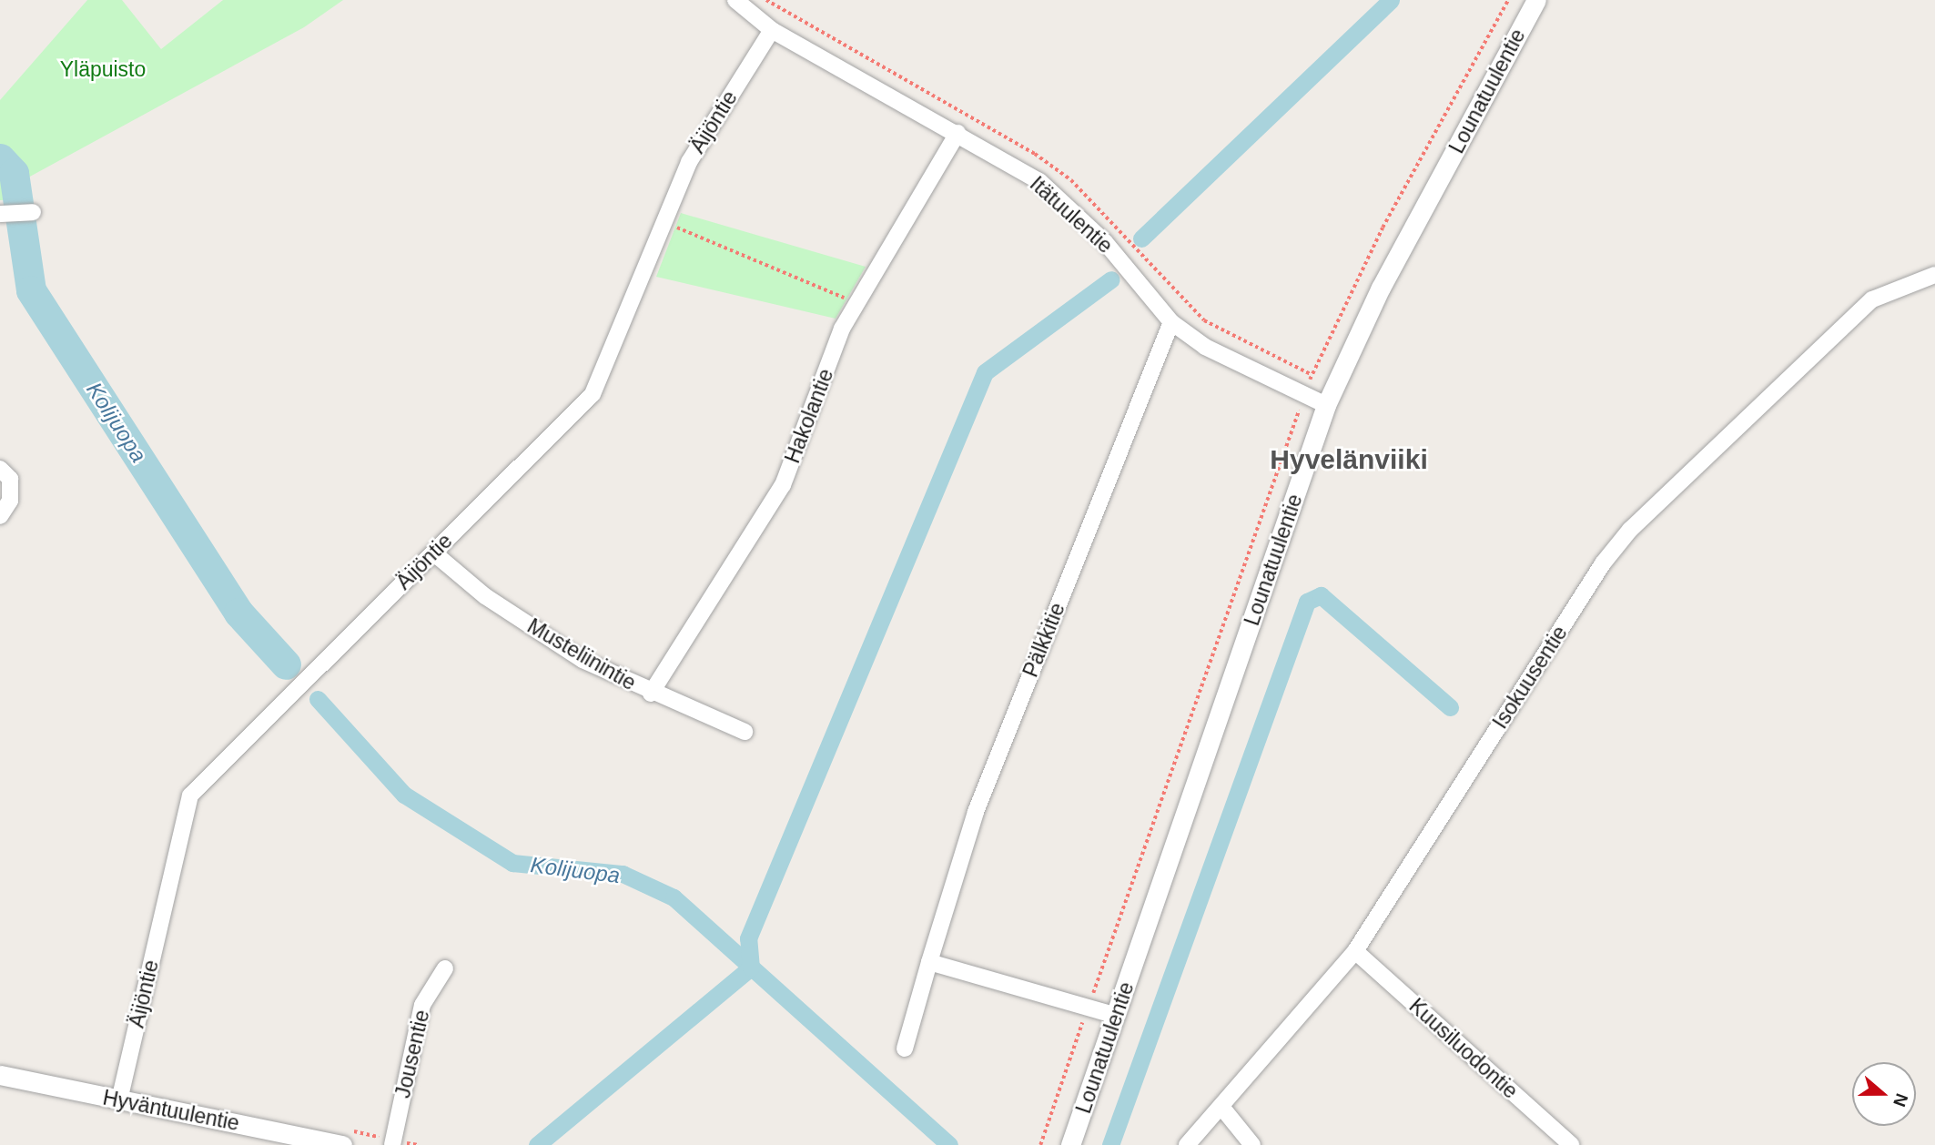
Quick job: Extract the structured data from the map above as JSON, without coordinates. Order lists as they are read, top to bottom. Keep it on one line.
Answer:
{"streets":{"street":["Lounatuulentie","Äijöntie","Itätuulentie","Hakolantie","Pälkkitie","Musteliinintie","Isokuusentie","Kuusiluodontie","Jousentie","Hyväntuulentie"]},"crossings":[["Lounatuulentie","Itätuulentie"],["Äijöntie","Itätuulentie"],["Äijöntie","Musteliinintie"],["Äijöntie","Hyväntuulentie"],["Itätuulentie","Hakolantie"],["Itätuulentie","Pälkkitie"],["Hakolantie","Musteliinintie"],["Isokuusentie","Kuusiluodontie"]],"districts":["Hyvelänviiki"],"water":["Kolijuopa"],"parks":["Yläpuisto"],"north":"right"}
